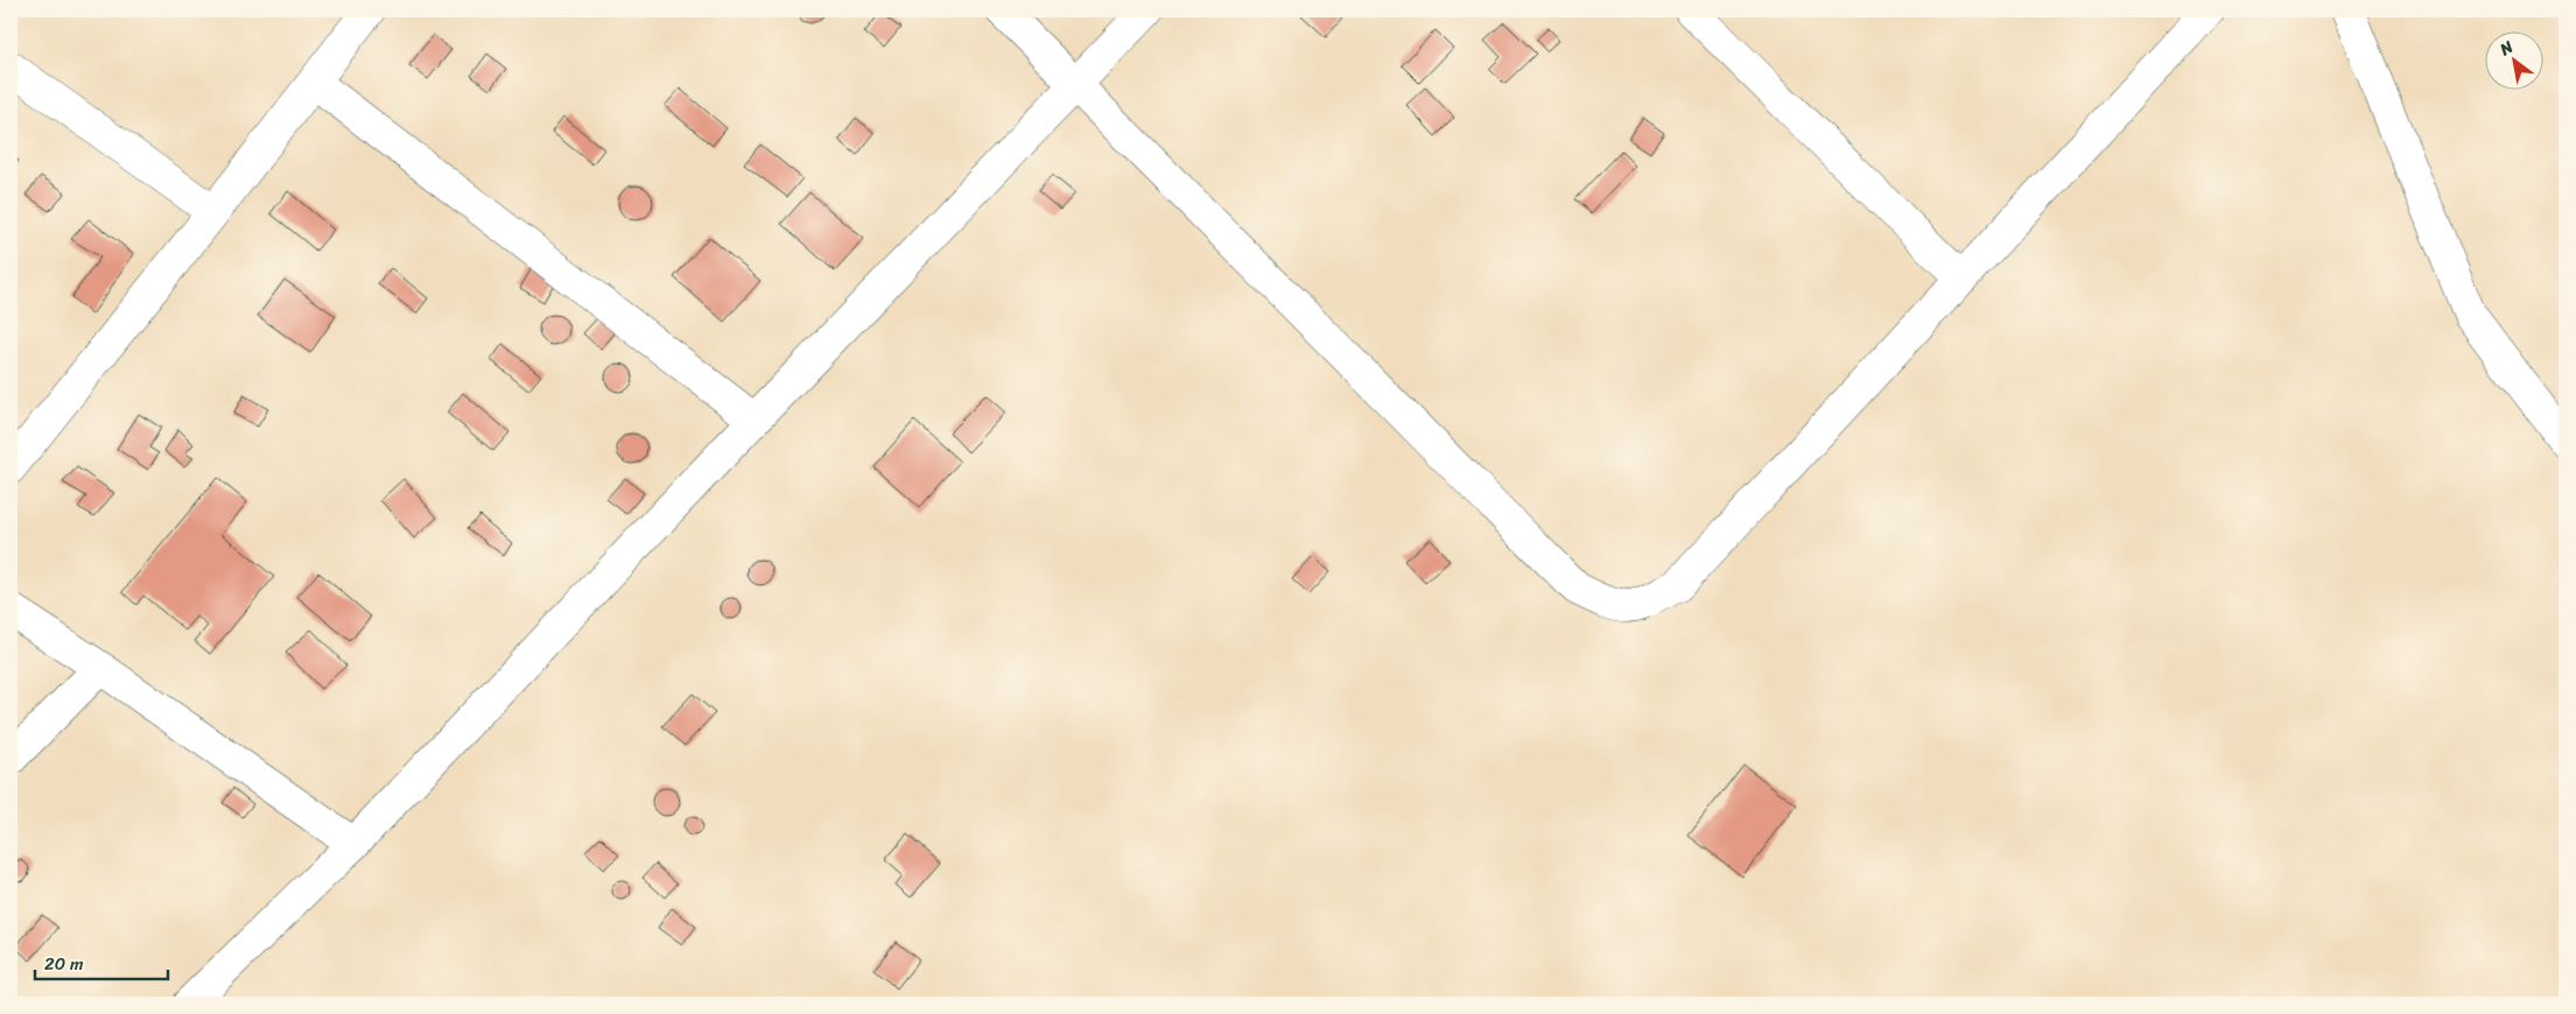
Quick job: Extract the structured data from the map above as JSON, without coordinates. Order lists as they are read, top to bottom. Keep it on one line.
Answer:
{"scale_bar":"20 m","north":"top left"}
